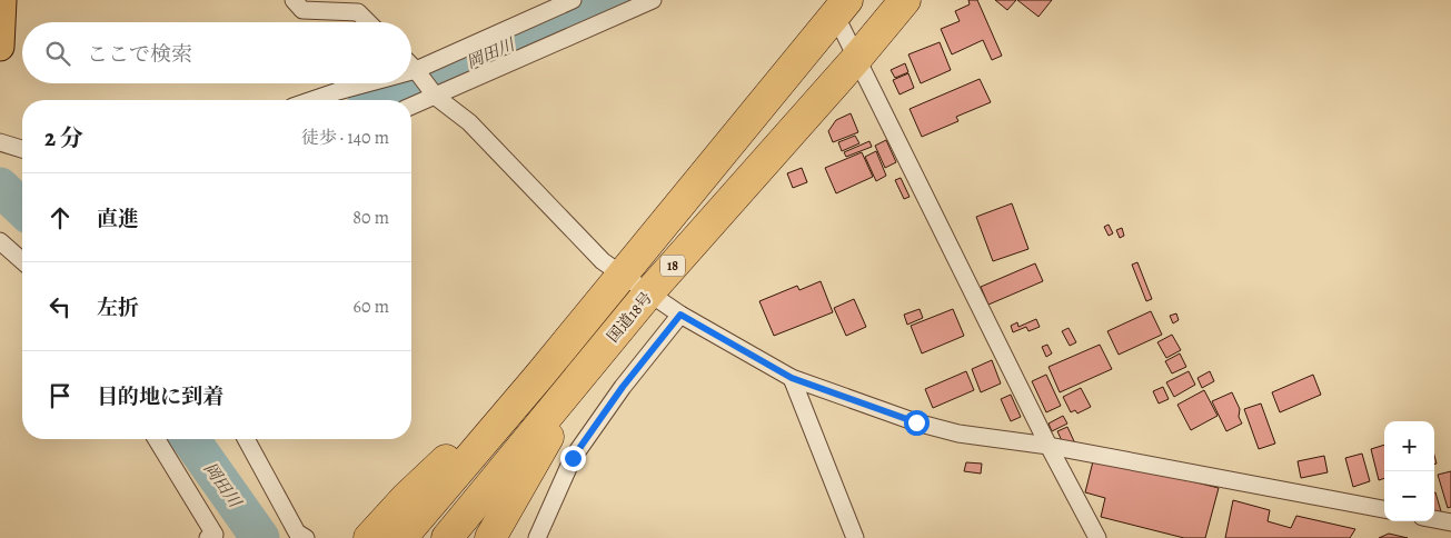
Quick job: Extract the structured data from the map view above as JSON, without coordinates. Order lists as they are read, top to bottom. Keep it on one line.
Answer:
{"streets":{"highway":["18","国道18号"]},"water":["岡田川"],"page":{"search":"ここで検索","heading":["2 分","徒歩 · 140 m"],"list":[["直進","80 m"],["左折","60 m"],"目的地に到着"],"map_buttons":["+","−"]}}
